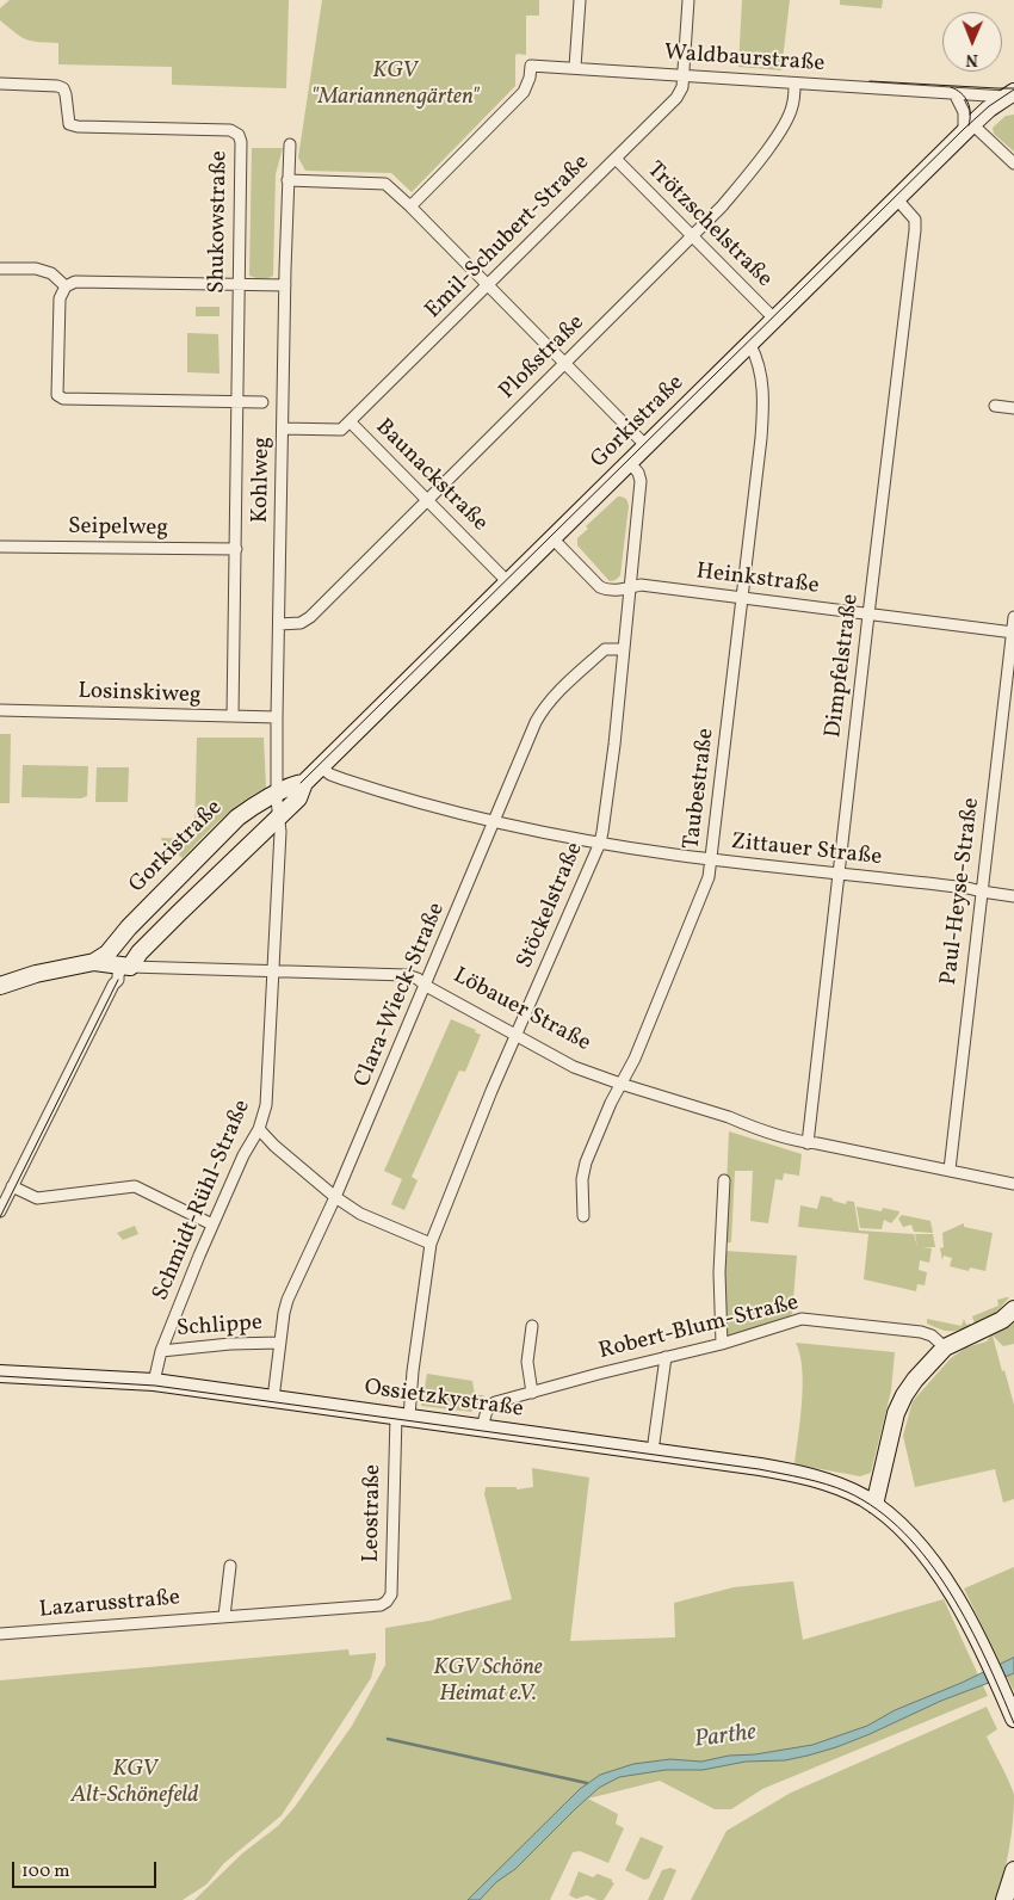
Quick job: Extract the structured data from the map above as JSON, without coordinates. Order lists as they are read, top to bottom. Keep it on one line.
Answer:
{"streets":{"main road":["Gorkistraße","Löbauer Straße","Ossietzkystraße"],"street":["Waldbaurstraße","Shukowstraße","Trötzschelstraße","Emil-Schubert-Straße","Ploßstraße","Baunackstraße","Kohlweg","Seipelweg","Heinkstraße","Dimpfelstraße","Losinskiweg","Taubestraße","Zittauer Straße","Paul-Heyse-Straße","Stöckelstraße","Clara-Wieck-Straße","Schmidt-Rühl-Straße","Schlippe","Robert-Blum-Straße","Leostraße","Lazarusstraße"]},"crossings":[["Waldbaurstraße","Emil-Schubert-Straße"],["Waldbaurstraße","Ploßstraße"],["Waldbaurstraße","Gorkistraße"],["Shukowstraße","Seipelweg"],["Shukowstraße","Losinskiweg"],["Trötzschelstraße","Emil-Schubert-Straße"],["Trötzschelstraße","Ploßstraße"],["Trötzschelstraße","Gorkistraße"],["Emil-Schubert-Straße","Baunackstraße"],["Ploßstraße","Baunackstraße"],["Ploßstraße","Kohlweg"],["Gorkistraße","Baunackstraße"],["Gorkistraße","Kohlweg"],["Gorkistraße","Heinkstraße"],["Gorkistraße","Dimpfelstraße"],["Gorkistraße","Taubestraße"],["Gorkistraße","Zittauer Straße"],["Gorkistraße","Stöckelstraße"],["Gorkistraße","Löbauer Straße"],["Gorkistraße","Schmidt-Rühl-Straße"],["Baunackstraße","Kohlweg"],["Kohlweg","Losinskiweg"],["Kohlweg","Schmidt-Rühl-Straße"],["Heinkstraße","Dimpfelstraße"],["Heinkstraße","Taubestraße"],["Heinkstraße","Paul-Heyse-Straße"],["Heinkstraße","Stöckelstraße"],["Dimpfelstraße","Zittauer Straße"],["Dimpfelstraße","Löbauer Straße"],["Taubestraße","Zittauer Straße"],["Taubestraße","Löbauer Straße"],["Zittauer Straße","Paul-Heyse-Straße"],["Zittauer Straße","Stöckelstraße"],["Zittauer Straße","Clara-Wieck-Straße"],["Paul-Heyse-Straße","Löbauer Straße"],["Stöckelstraße","Clara-Wieck-Straße"],["Stöckelstraße","Löbauer Straße"],["Stöckelstraße","Ossietzkystraße"],["Stöckelstraße","Leostraße"],["Clara-Wieck-Straße","Löbauer Straße"],["Clara-Wieck-Straße","Schlippe"],["Clara-Wieck-Straße","Ossietzkystraße"],["Löbauer Straße","Schmidt-Rühl-Straße"],["Schmidt-Rühl-Straße","Schlippe"],["Schmidt-Rühl-Straße","Ossietzkystraße"],["Robert-Blum-Straße","Ossietzkystraße"],["Ossietzkystraße","Leostraße"],["Leostraße","Lazarusstraße"]],"water":["Parthe"],"parks":["KGV \"Mariannengärten\"","KGV Schöne Heimat e.V.","KGV Alt-Schönefeld"],"scale_bar":"100 m","north":"bottom"}
